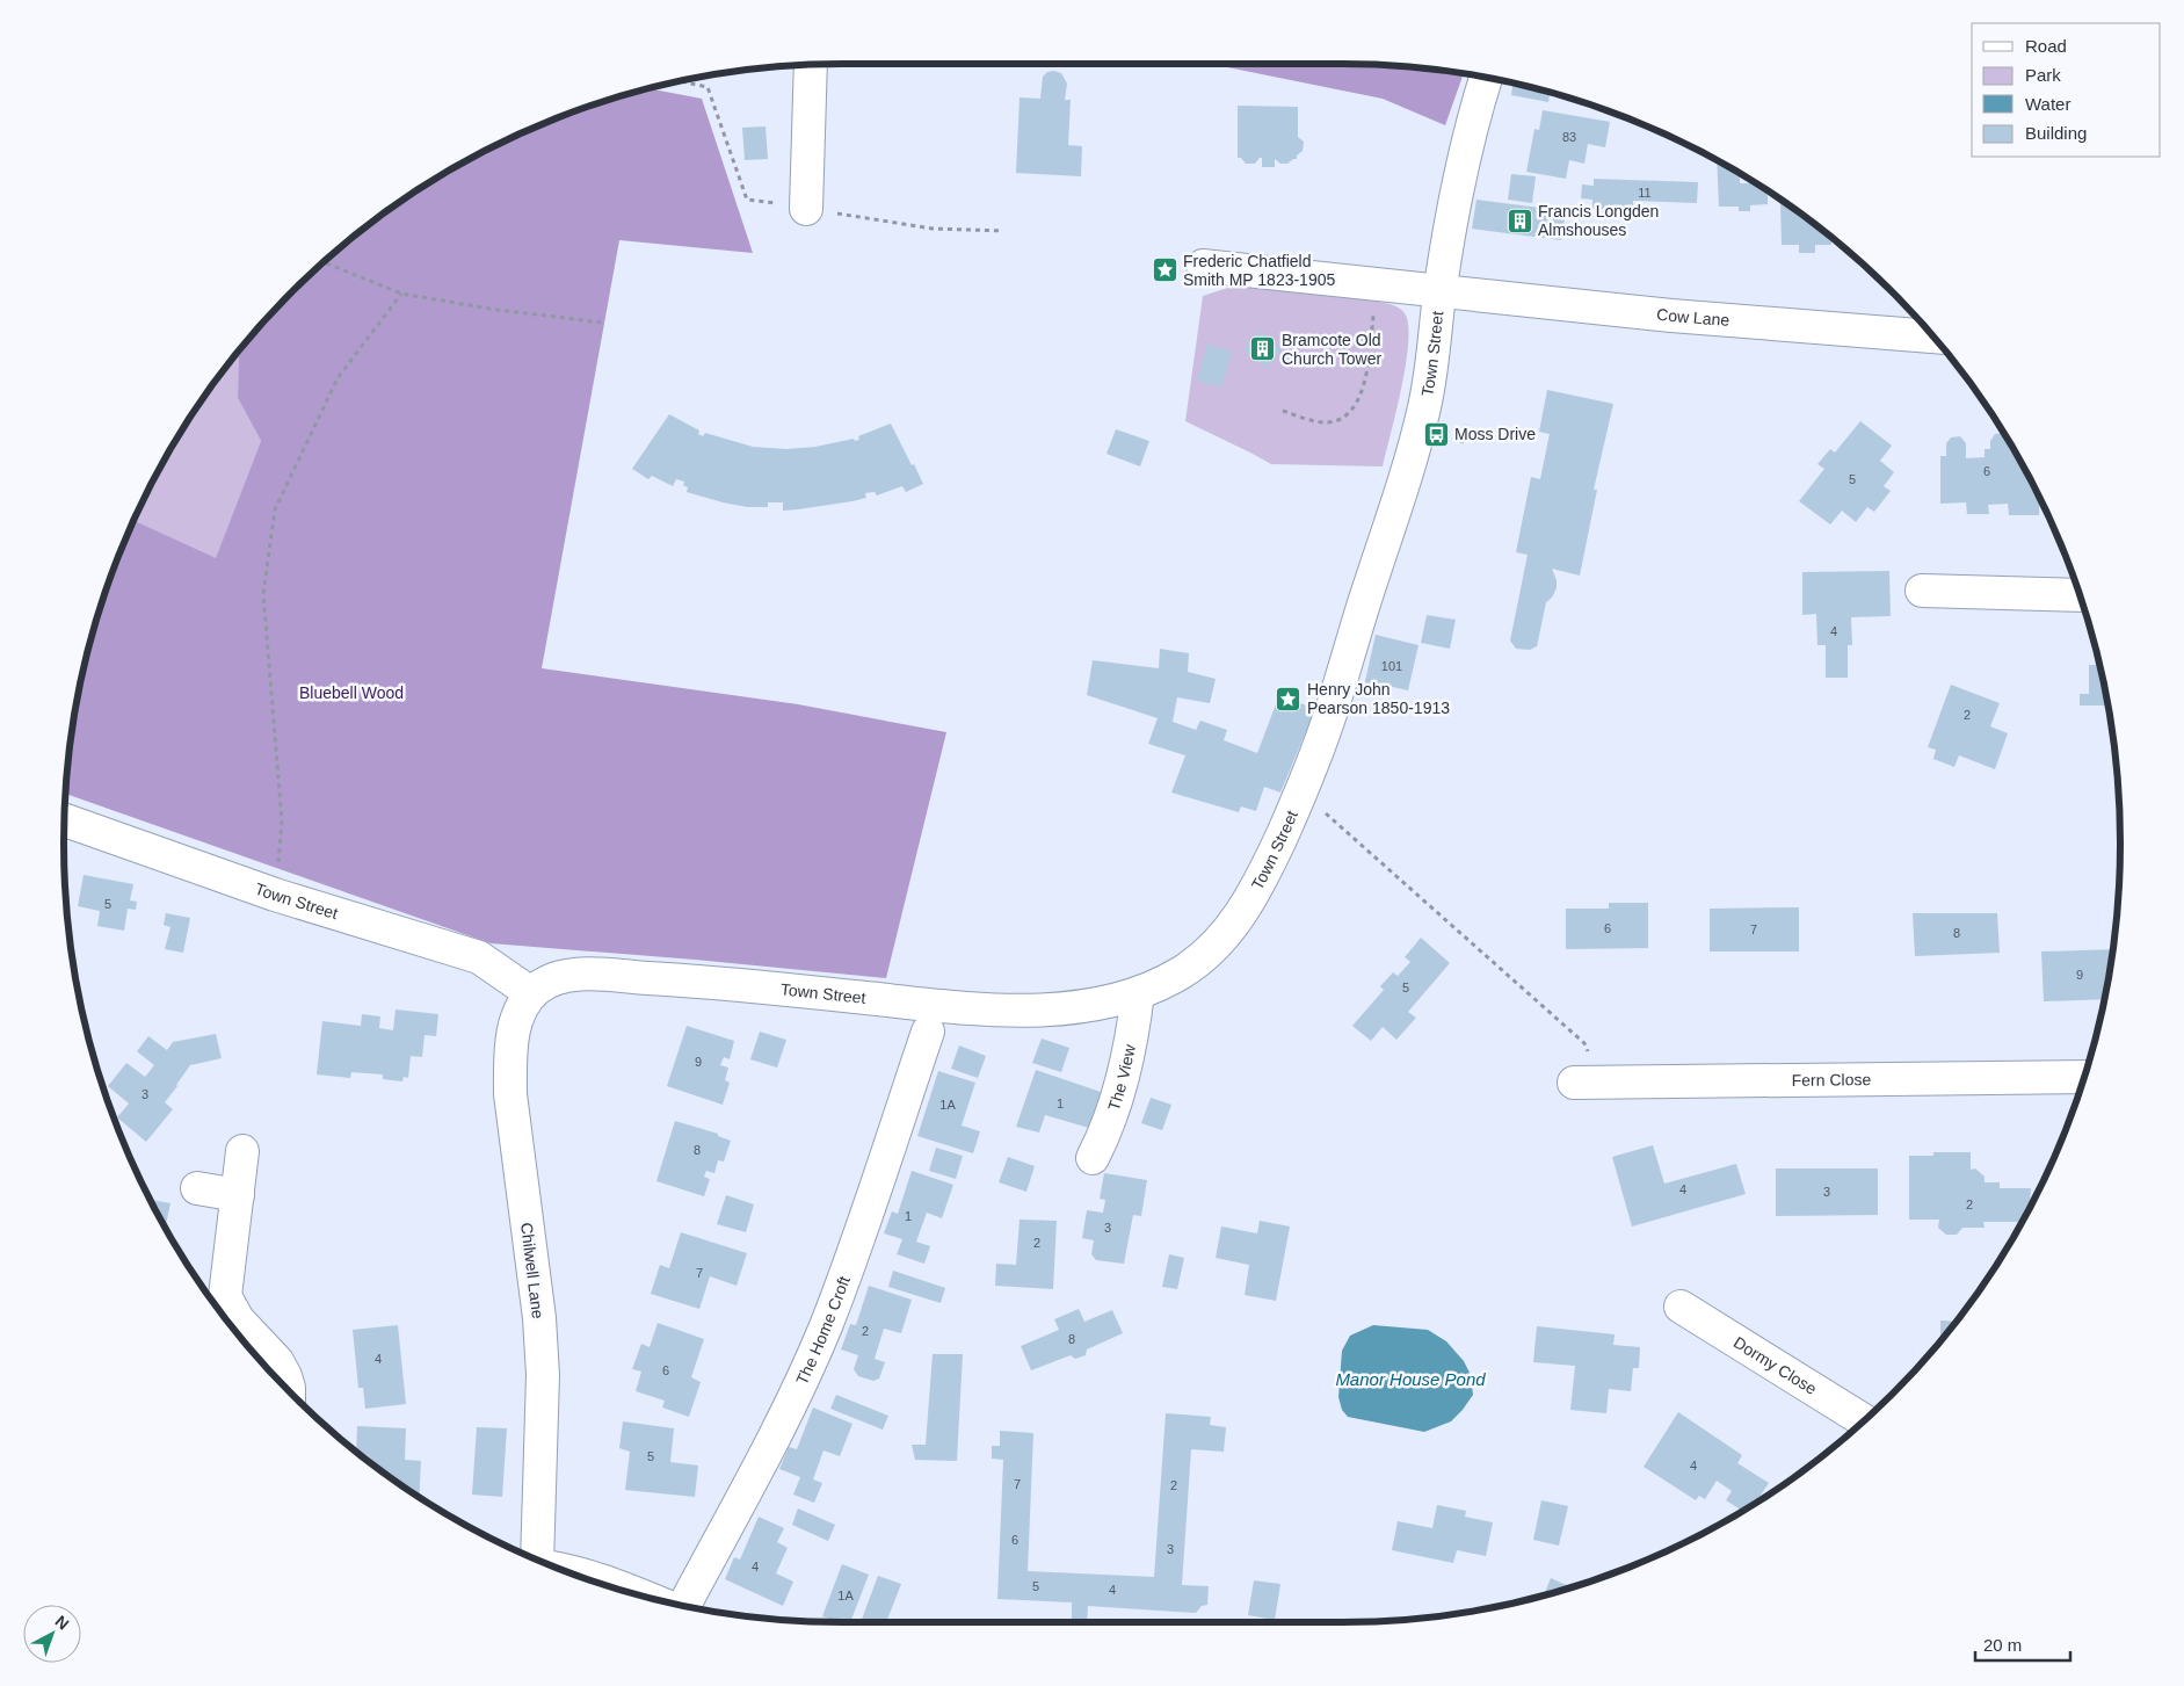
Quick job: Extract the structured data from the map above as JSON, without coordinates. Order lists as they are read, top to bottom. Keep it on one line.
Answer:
{"streets":{"street":["Cow Lane","Town Street","The View","Fern Close","Chilwell Lane","The Home Croft","Dormy Close"]},"crossings":[["Cow Lane","Town Street"],["Town Street","The View"],["Town Street","Chilwell Lane"]],"water":["Manor House Pond"],"parks":["Bluebell Wood"],"places":{"building":["Francis Longden Almshouses","Bramcote Old Church Tower"],"place":["Frederic Chatfield Smith MP 1823-1905","Henry John Pearson 1850-1913"],"bus stop":["Moss Drive"]},"house_numbers":["83","11","6","5","4","101","2","5","6","7","8","9","5","9","3","1","1A","8","4","3","2","1","3","2","7","2","8","4","6","5","4","7","2","6","3","4","5","4","1A"],"legend":["Road","Park","Water","Building"],"scale_bar":"20 m","north":"top right"}
